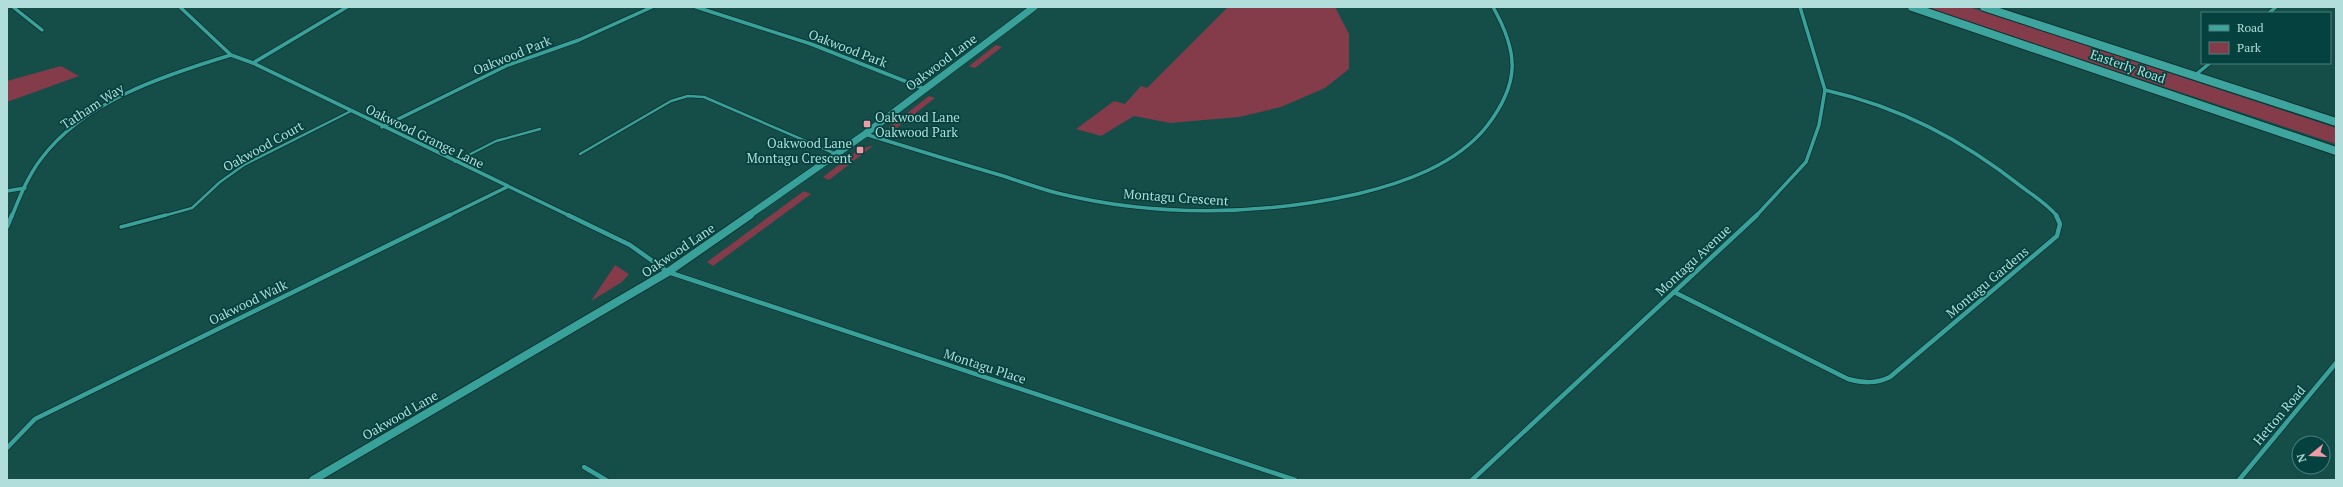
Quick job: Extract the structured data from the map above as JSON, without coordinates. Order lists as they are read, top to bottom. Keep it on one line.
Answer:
{"streets":{"main road":["Easterly Road"],"street":["Oakwood Park","Oakwood Lane","Tatham Way","Oakwood Grange Lane","Montagu Crescent","Montagu Avenue","Montagu Gardens","Oakwood Walk","Montagu Place","Hetton Road"],"lane":["Oakwood Court"]},"crossings":[["Oakwood Park","Oakwood Lane"],["Oakwood Park","Oakwood Grange Lane"],["Oakwood Lane","Oakwood Grange Lane"],["Oakwood Lane","Montagu Crescent"],["Oakwood Lane","Montagu Place"],["Tatham Way","Oakwood Grange Lane"],["Oakwood Grange Lane","Oakwood Court"],["Oakwood Grange Lane","Oakwood Walk"],["Oakwood Grange Lane","Montagu Place"],["Montagu Avenue","Montagu Gardens"]],"places":{"transit":["Oakwood Lane Oakwood Park","Oakwood Lane Montagu Crescent"]},"legend":["Road","Park"],"north":"left"}
